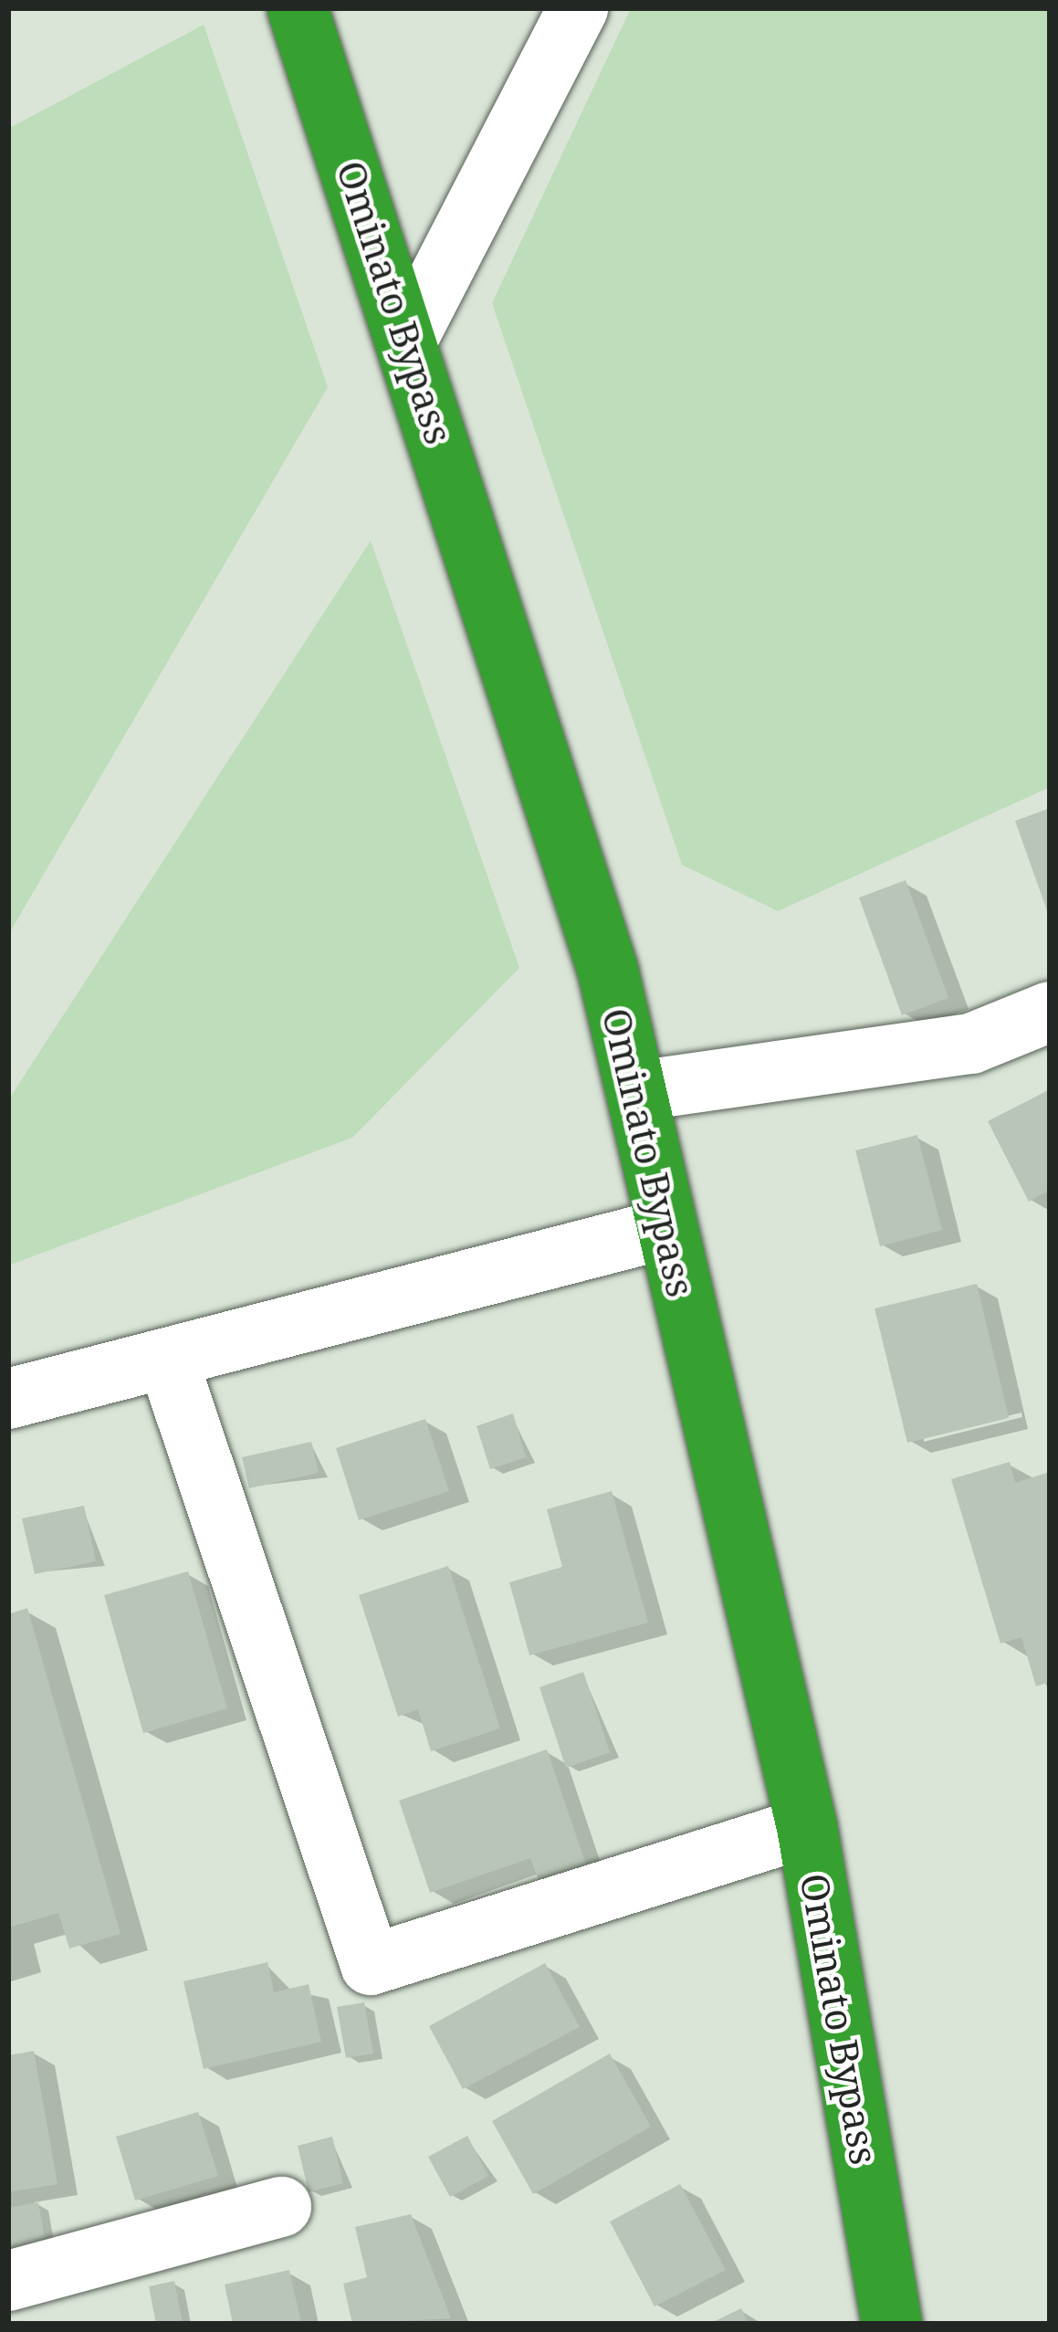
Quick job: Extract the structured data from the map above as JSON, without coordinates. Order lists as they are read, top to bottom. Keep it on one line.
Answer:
{"streets":{"highway":["Ominato Bypass"]}}
